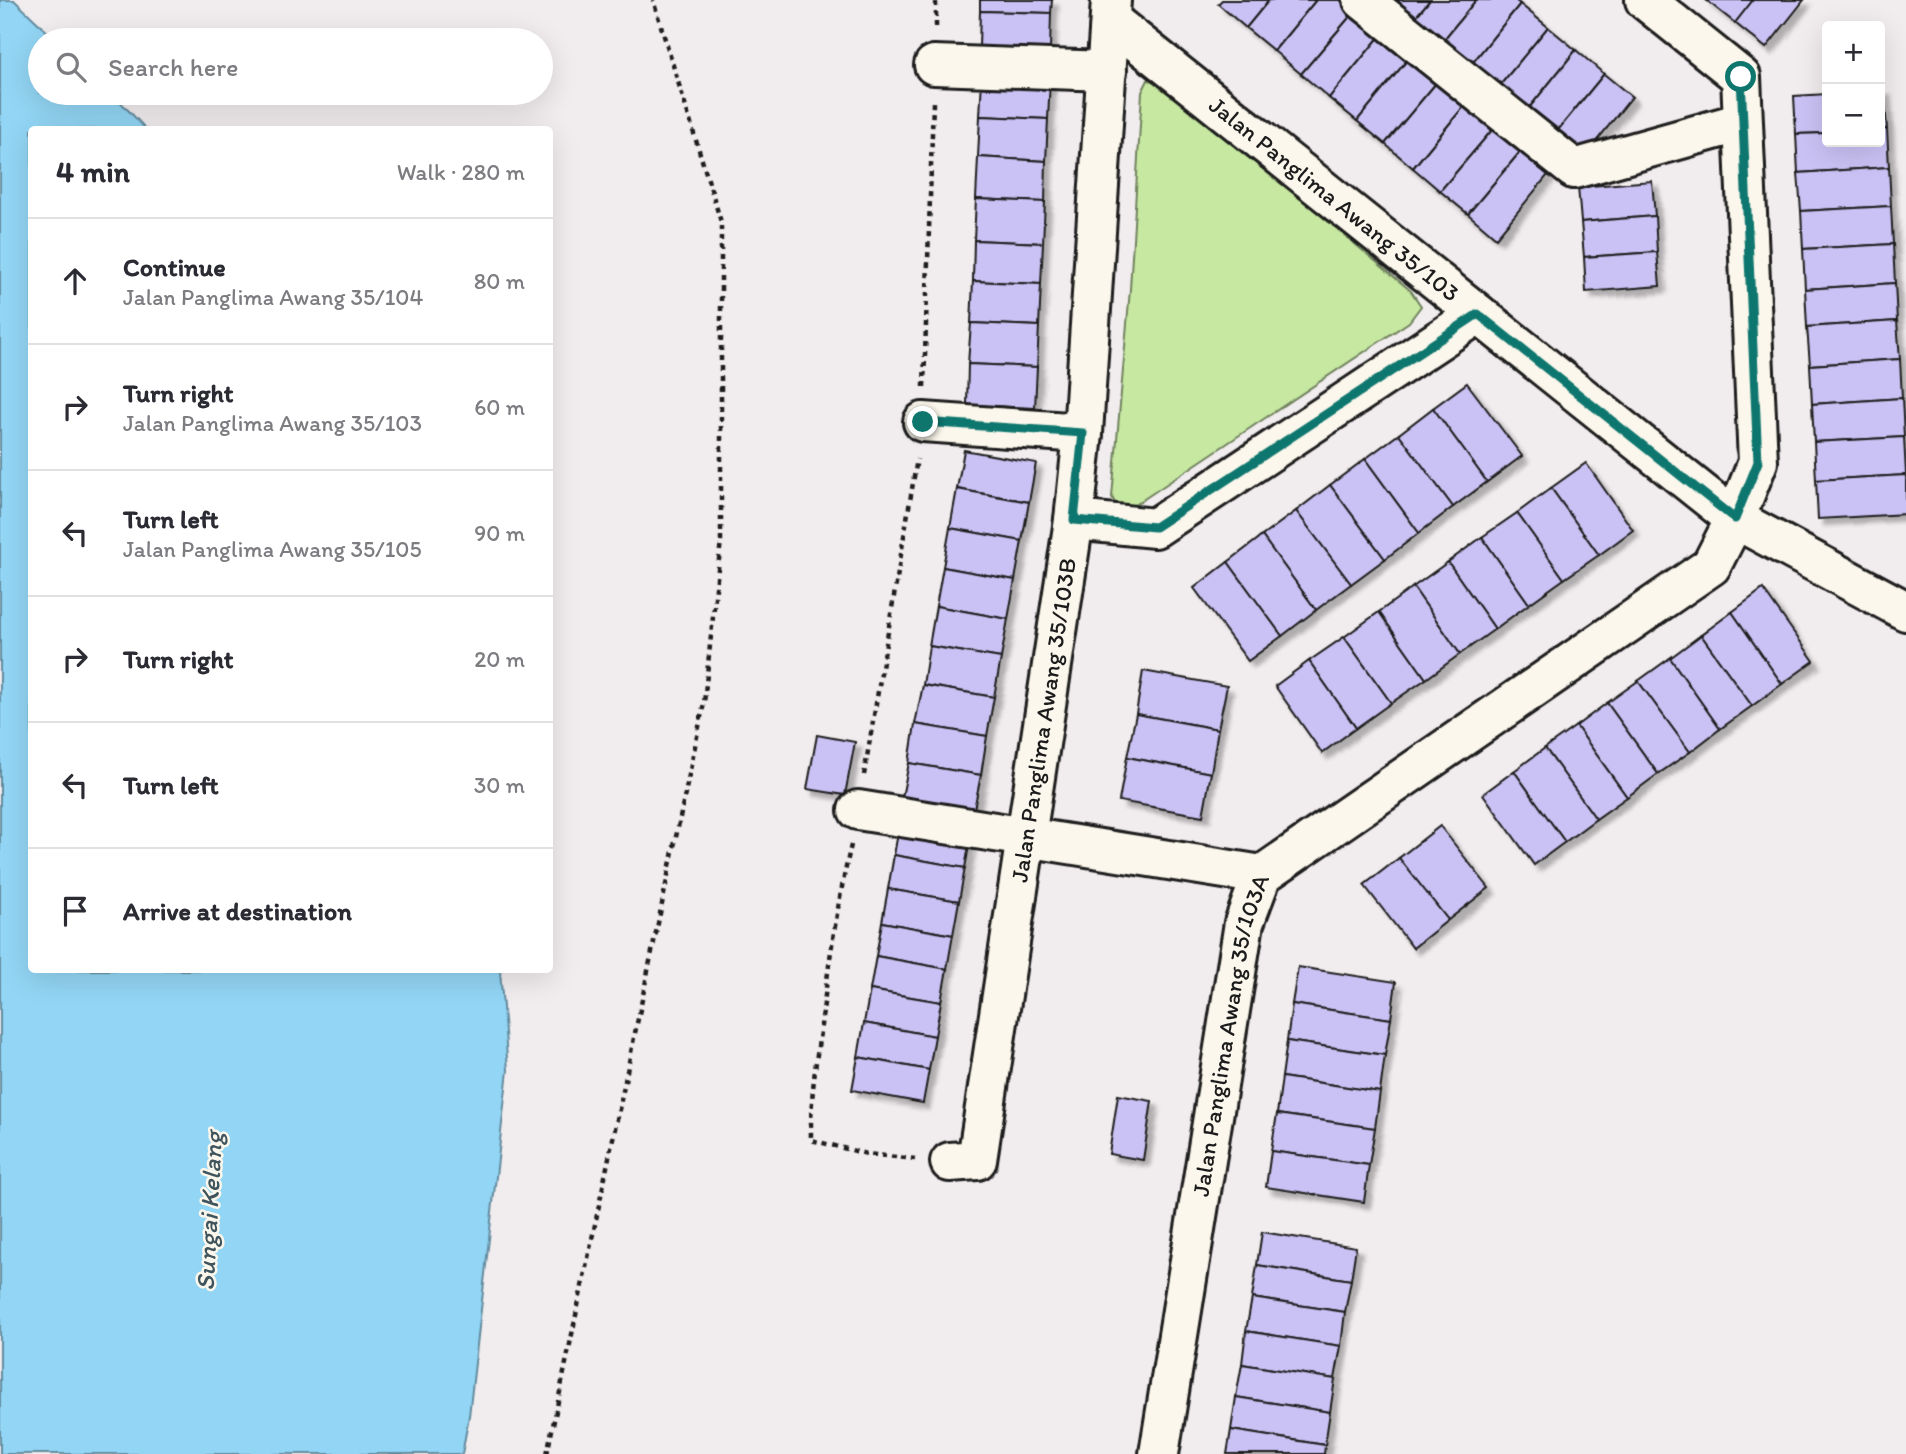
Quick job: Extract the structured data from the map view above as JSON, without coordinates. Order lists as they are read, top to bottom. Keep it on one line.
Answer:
{"streets":{"street":["Jalan Panglima Awang 35/103","Jalan Panglima Awang 35/103B","Jalan Panglima Awang 35/103A"]},"crossings":[["Jalan Panglima Awang 35/103","Jalan Panglima Awang 35/103B"],["Jalan Panglima Awang 35/103","Jalan Panglima Awang 35/103A"]],"water":["Sungai Kelang"],"page":{"map_buttons":["+","−"],"search":"Search here","heading":["4 min","Walk · 280 m"],"list":[["Continue","Jalan Panglima Awang 35/104","80 m"],["Turn right","Jalan Panglima Awang 35/103","60 m"],["Turn left","Jalan Panglima Awang 35/105","90 m"],["Turn right","20 m"],["Turn left","30 m"],"Arrive at destination"]}}
